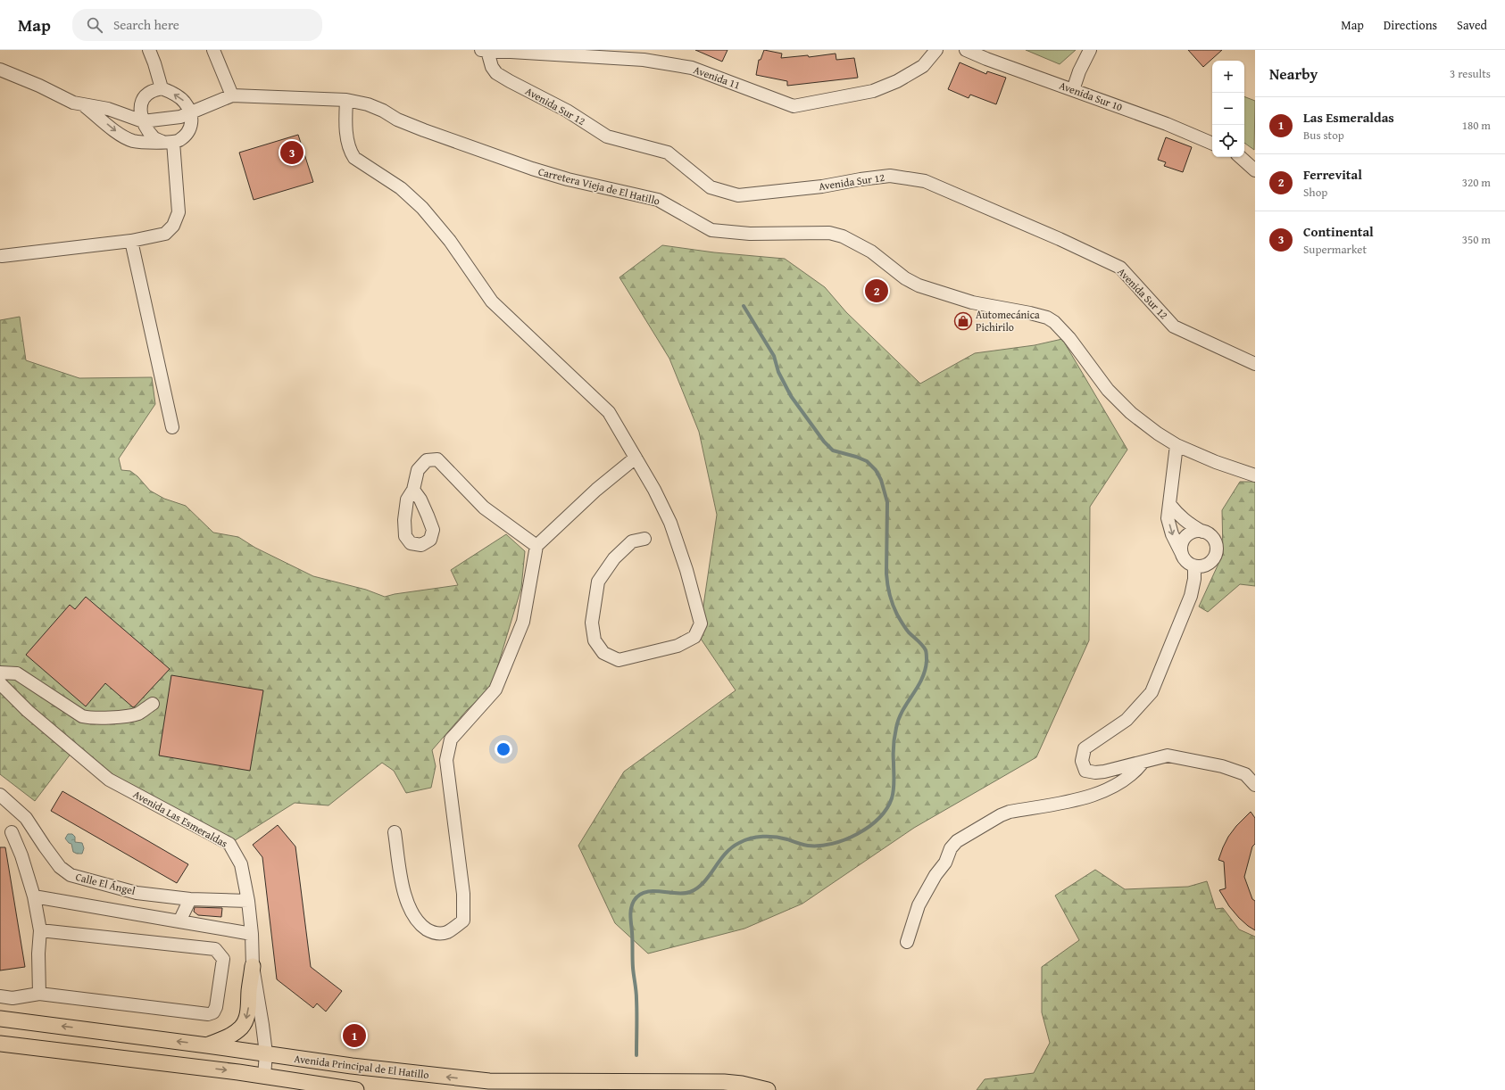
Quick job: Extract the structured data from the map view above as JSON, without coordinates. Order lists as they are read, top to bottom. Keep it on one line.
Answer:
{"streets":{"main road":["Avenida Principal de El Hatillo"],"street":["Avenida 11","Avenida Sur 10","Avenida Sur 12","Carretera Vieja de El Hatillo","Avenida Las Esmeraldas","Calle El Ángel"]},"crossings":[["Avenida 11","Avenida Sur 12"],["Avenida Las Esmeraldas","Calle El Ángel"],["Avenida Las Esmeraldas","Avenida Principal de El Hatillo"]],"places":{"shop":["Automecánica Pichirilo"]},"page":{"header":"Map","search":"Search here","nav":["Map","Directions","Saved"],"heading":["Nearby","3 results"],"map_buttons":["+","−"],"list":[{"mark":"1","name":"Las Esmeraldas","note":"Bus stop","value":"180 m"},{"mark":"2","name":"Ferrevital","note":"Shop","value":"320 m"},{"mark":"3","name":"Continental","note":"Supermarket","value":"350 m"}],"pins":["3","2","1"]}}
